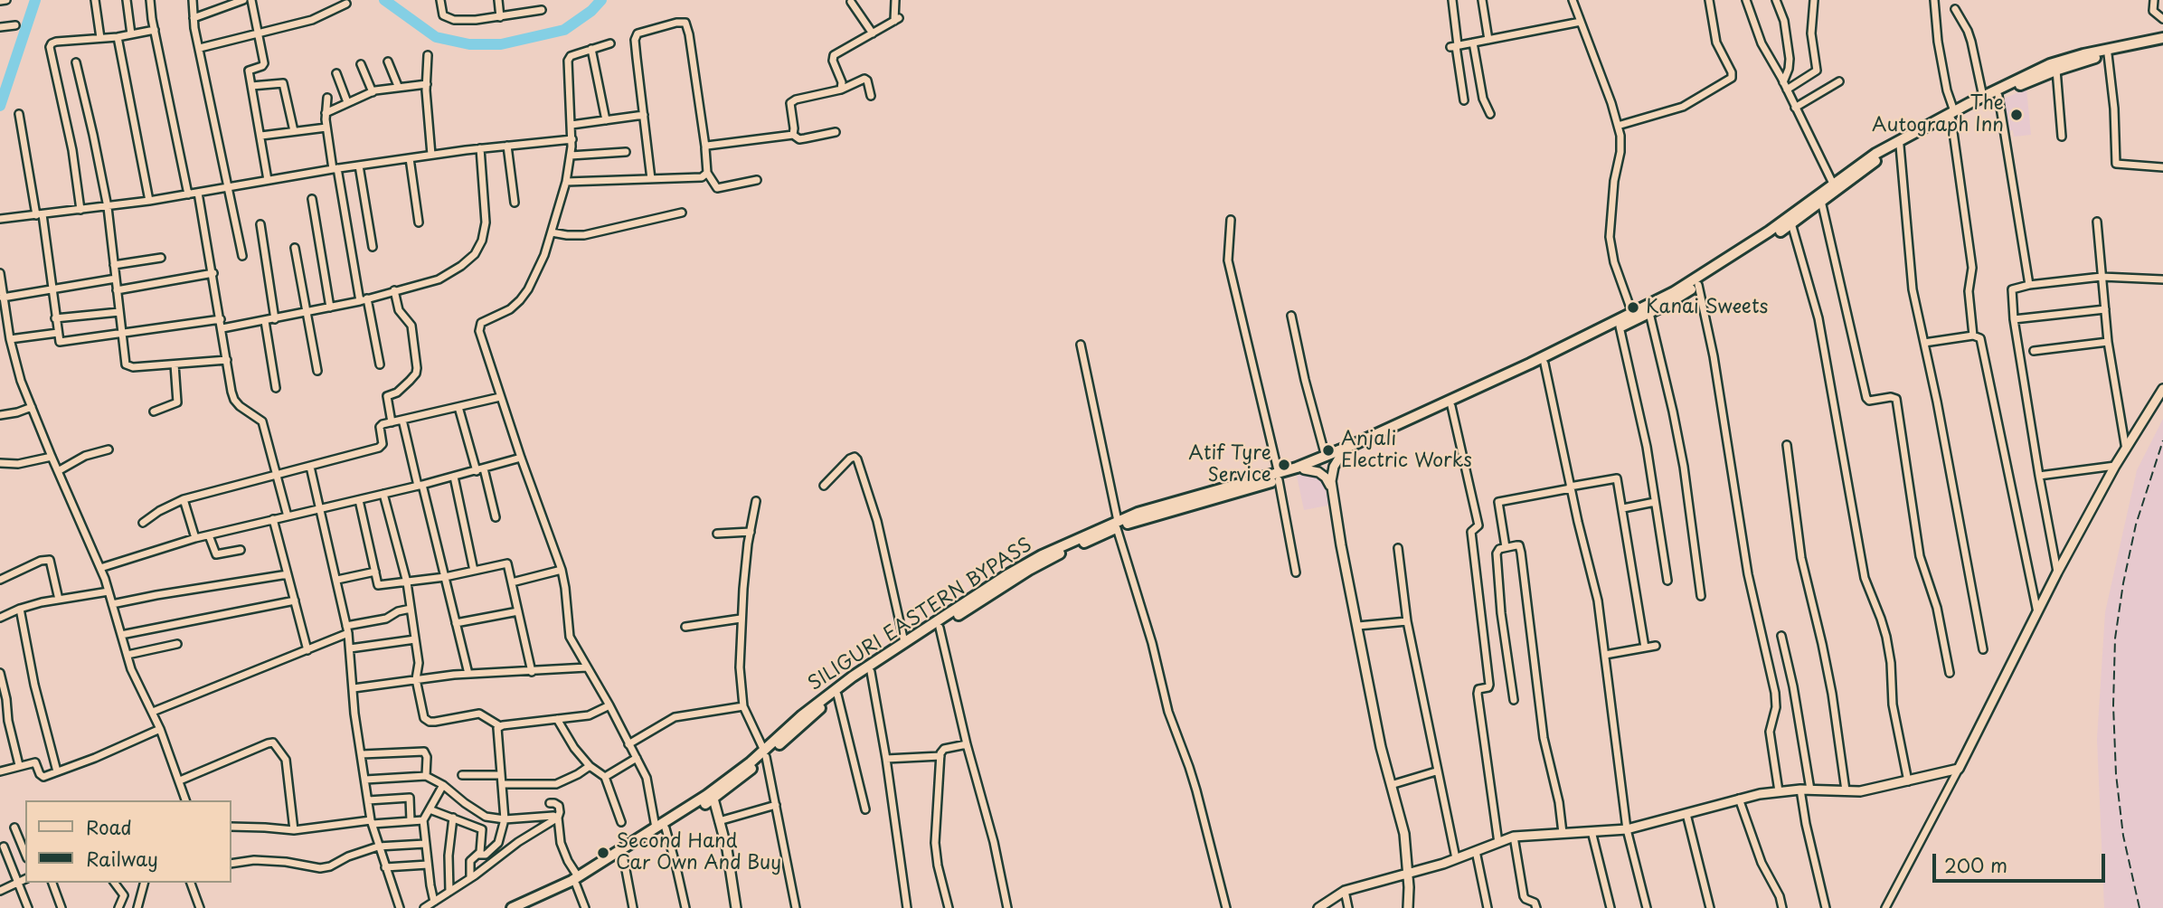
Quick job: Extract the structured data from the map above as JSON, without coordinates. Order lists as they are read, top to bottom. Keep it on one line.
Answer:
{"streets":{"main road":["SILIGURI EASTERN BYPASS"]},"places":["The Autograph Inn","Kanai Sweets","Anjali Electric Works","Atif Tyre Service","Second Hand Car Own And Buy"],"legend":["Road","Railway"],"scale_bar":"200 m"}
